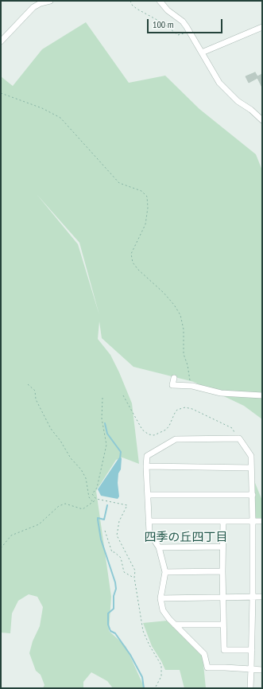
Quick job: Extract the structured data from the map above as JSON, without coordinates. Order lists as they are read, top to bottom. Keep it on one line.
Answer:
{"districts":["四季の丘四丁目"],"scale_bar":"100 m"}
